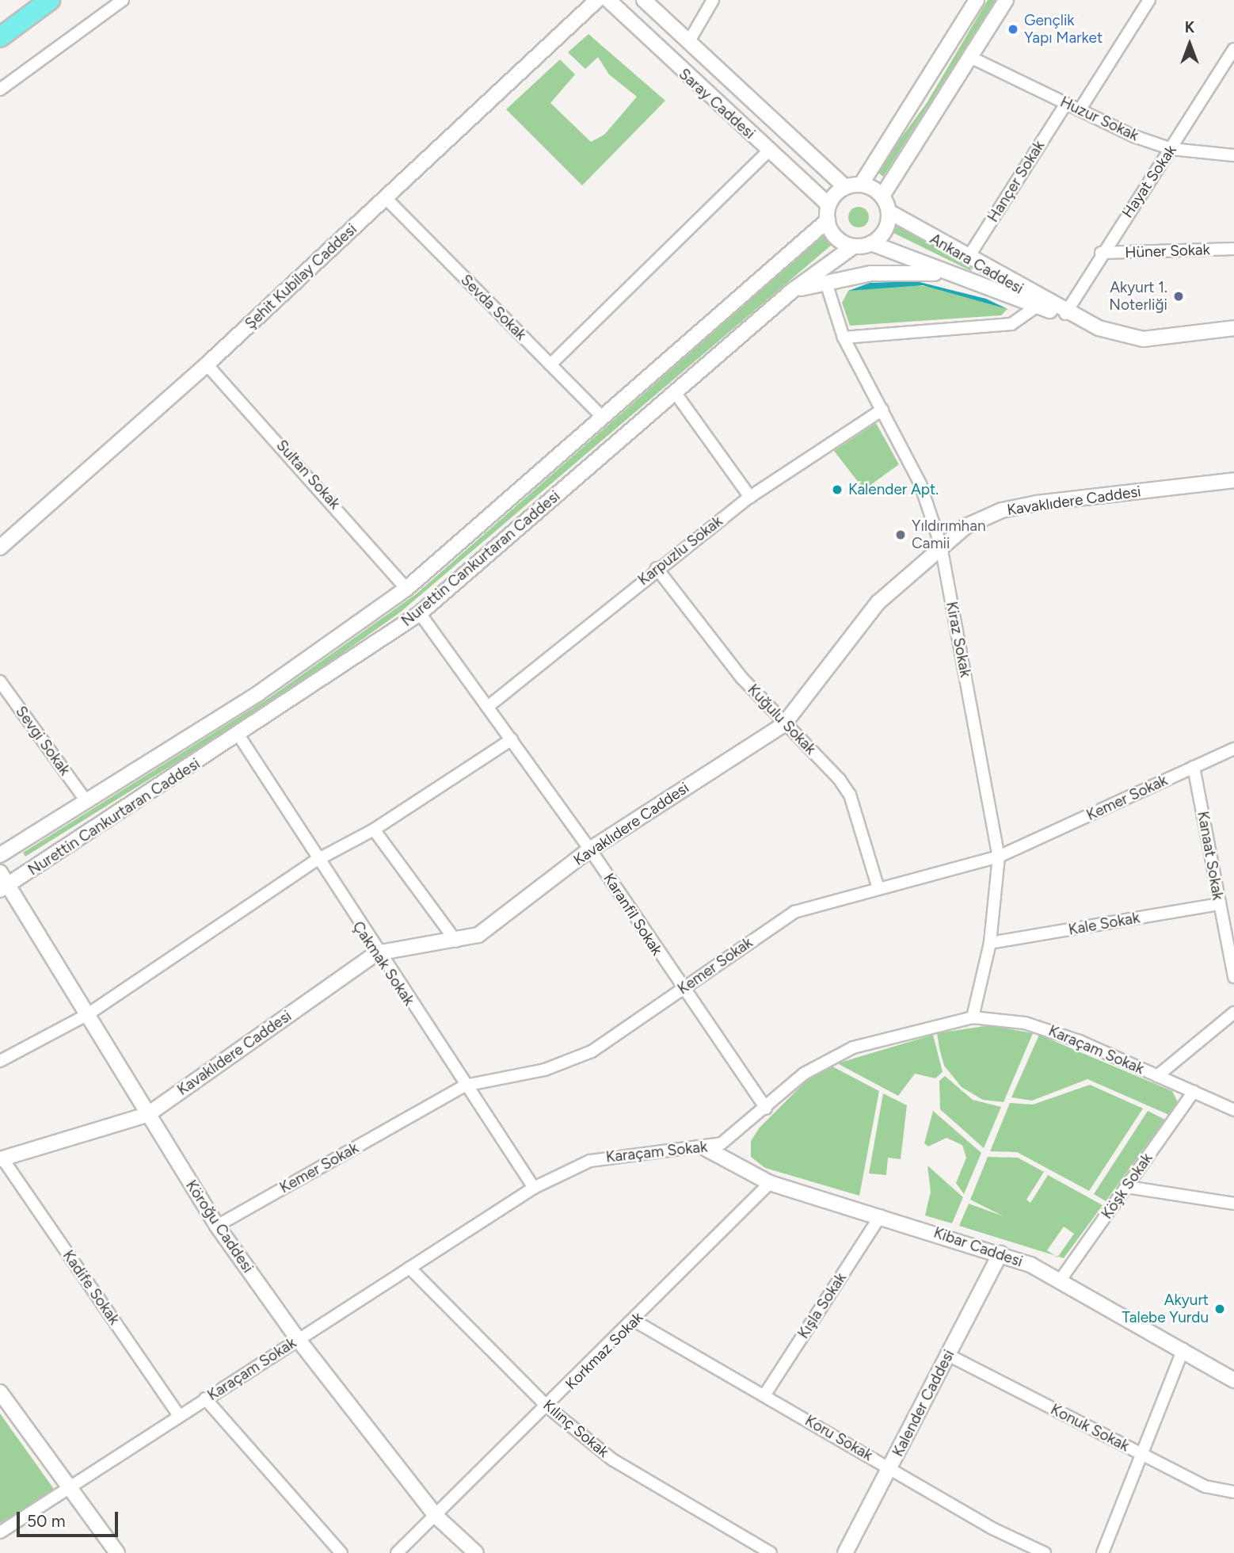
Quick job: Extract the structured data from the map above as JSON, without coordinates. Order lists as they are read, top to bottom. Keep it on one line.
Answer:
{"streets":{"street":["Saray Caddesi","Huzur Sokak","Hançer Sokak","Hayat Sokak","Hüner Sokak","Ankara Caddesi","Şehit Kubilay Caddesi","Sevda Sokak","Sultan Sokak","Kavaklıdere Caddesi","Karpuzlu Sokak","Nurettin Cankurtaran Caddesi","Kiraz Sokak","Kuğulu Sokak","Sevgi Sokak","Kemer Sokak","Kanaat Sokak","Karanfil Sokak","Kale Sokak","Çakmak Sokak","Karaçam Sokak","Köşk Sokak","Köroğu Caddesi","Kibar Caddesi","Kadife Sokak","Kışla Sokak","Korkmaz Sokak","Kalender Caddesi","Konuk Sokak","Kılınç Sokak","Koru Sokak"]},"crossings":[["Saray Caddesi","Ankara Caddesi"],["Saray Caddesi","Nurettin Cankurtaran Caddesi"],["Huzur Sokak","Hançer Sokak"],["Huzur Sokak","Hayat Sokak"],["Hançer Sokak","Ankara Caddesi"],["Hayat Sokak","Hüner Sokak"],["Hayat Sokak","Ankara Caddesi"],["Ankara Caddesi","Nurettin Cankurtaran Caddesi"],["Ankara Caddesi","Kiraz Sokak"],["Şehit Kubilay Caddesi","Sevda Sokak"],["Şehit Kubilay Caddesi","Sultan Sokak"],["Sevda Sokak","Nurettin Cankurtaran Caddesi"],["Sultan Sokak","Nurettin Cankurtaran Caddesi"],["Kavaklıdere Caddesi","Kiraz Sokak"],["Kavaklıdere Caddesi","Kuğulu Sokak"],["Kavaklıdere Caddesi","Karanfil Sokak"],["Kavaklıdere Caddesi","Çakmak Sokak"],["Kavaklıdere Caddesi","Köroğu Caddesi"],["Kavaklıdere Caddesi","Kadife Sokak"],["Karpuzlu Sokak","Kiraz Sokak"],["Karpuzlu Sokak","Kuğulu Sokak"],["Karpuzlu Sokak","Karanfil Sokak"],["Nurettin Cankurtaran Caddesi","Sevgi Sokak"],["Nurettin Cankurtaran Caddesi","Karanfil Sokak"],["Nurettin Cankurtaran Caddesi","Çakmak Sokak"],["Nurettin Cankurtaran Caddesi","Köroğu Caddesi"],["Kiraz Sokak","Kemer Sokak"],["Kiraz Sokak","Kale Sokak"],["Kiraz Sokak","Karaçam Sokak"],["Kuğulu Sokak","Kemer Sokak"],["Kemer Sokak","Kanaat Sokak"],["Kemer Sokak","Karanfil Sokak"],["Kemer Sokak","Çakmak Sokak"],["Kemer Sokak","Köroğu Caddesi"],["Kanaat Sokak","Kale Sokak"],["Karanfil Sokak","Karaçam Sokak"],["Çakmak Sokak","Karaçam Sokak"],["Karaçam Sokak","Köşk Sokak"],["Karaçam Sokak","Köroğu Caddesi"],["Karaçam Sokak","Kibar Caddesi"],["Karaçam Sokak","Kadife Sokak"],["Karaçam Sokak","Kılınç Sokak"],["Köşk Sokak","Kibar Caddesi"],["Köroğu Caddesi","Korkmaz Sokak"],["Kibar Caddesi","Kışla Sokak"],["Kibar Caddesi","Korkmaz Sokak"],["Kibar Caddesi","Kalender Caddesi"],["Kışla Sokak","Koru Sokak"],["Korkmaz Sokak","Kılınç Sokak"],["Korkmaz Sokak","Koru Sokak"],["Kalender Caddesi","Konuk Sokak"],["Kalender Caddesi","Koru Sokak"]],"places":["Gençlik Yapı Market","Akyurt 1. Noterliği","Kalender Apt.","Yıldırımhan Camii","Akyurt Talebe Yurdu"],"scale_bar":"50 m","north":"top"}
